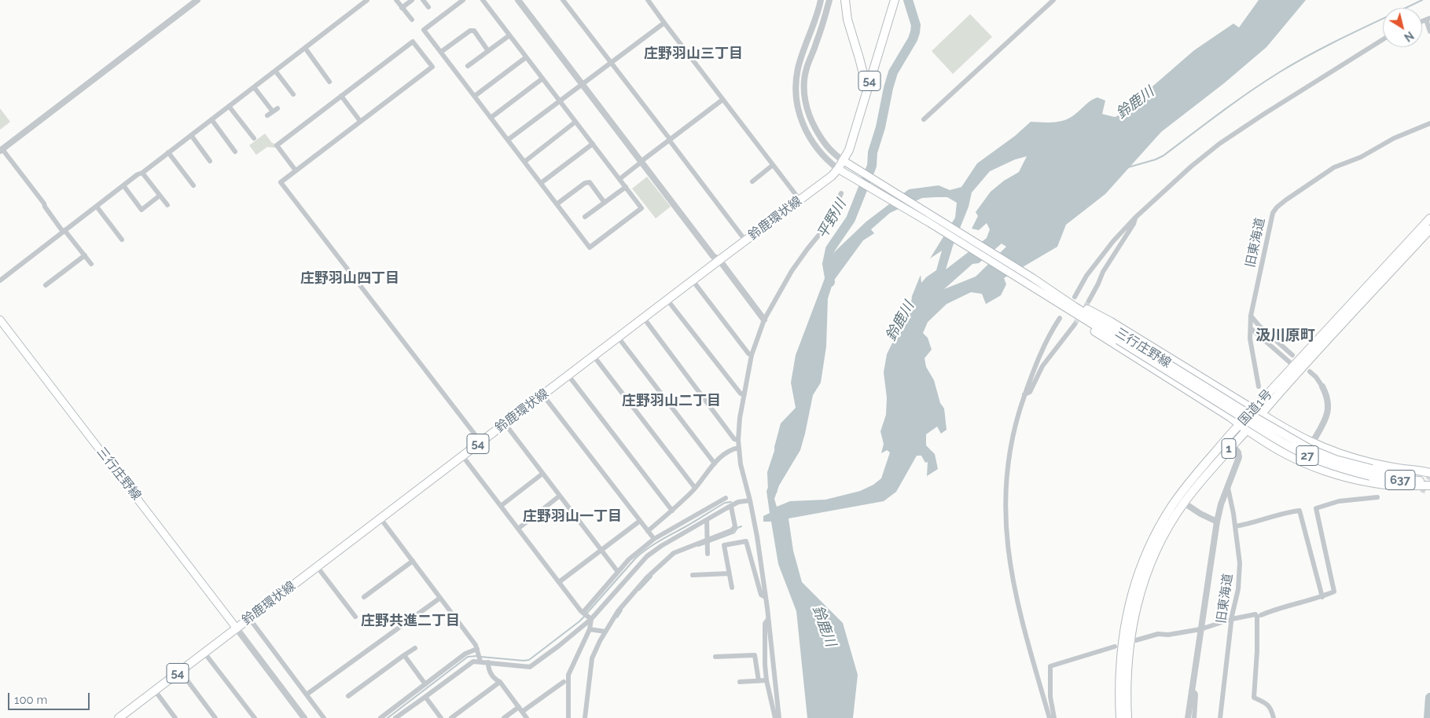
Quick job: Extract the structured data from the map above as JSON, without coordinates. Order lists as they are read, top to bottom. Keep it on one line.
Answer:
{"streets":{"main road":["54","鈴鹿環状線","三行庄野線","国道1号","1","27","637"],"street":["旧東海道"]},"crossings":[["54","鈴鹿環状線"],["鈴鹿環状線","三行庄野線"],["三行庄野線","国道1号"],["三行庄野線","27"],["国道1号","27"],["27","637"]],"districts":["庄野羽山三丁目","庄野羽山四丁目","汲川原町","庄野羽山二丁目","庄野羽山一丁目","庄野共進二丁目"],"water":["鈴鹿川","平野川"],"scale_bar":"100 m","north":"bottom right"}
